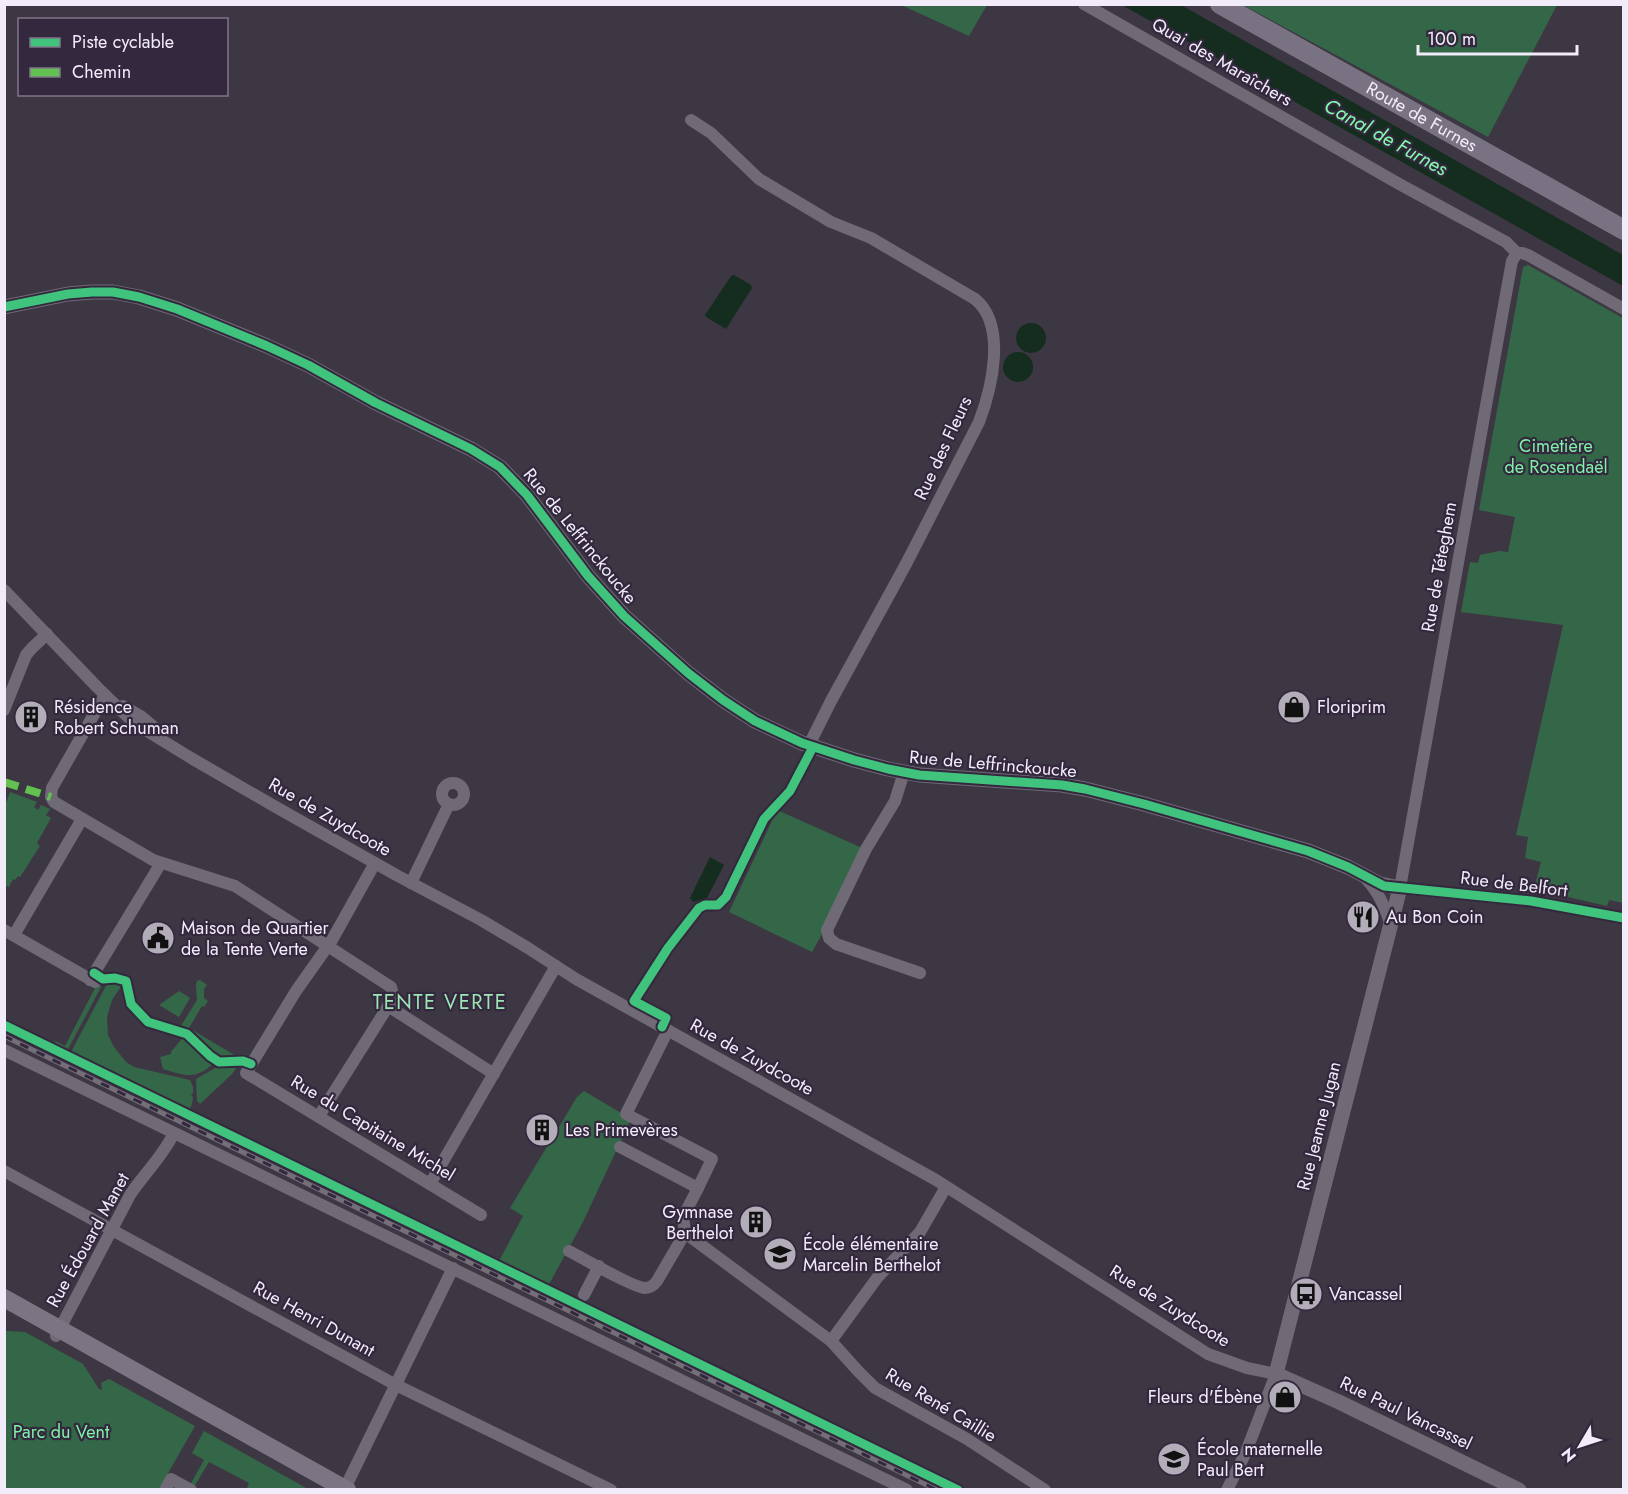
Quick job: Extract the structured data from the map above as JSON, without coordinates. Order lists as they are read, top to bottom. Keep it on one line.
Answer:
{"streets":{"main road":["Route de Furnes"],"street":["Quai des Maraîchers","Rue des Fleurs","Rue de Leffrinckoucke","Rue de Téteghem","Rue de Zuydcoote","Rue de Belfort","Rue Jeanne Jugan","Rue du Capitaine Michel","Rue Édouard Manet","Rue Henri Dunant","Rue René Caillie","Rue Paul Vancassel"]},"crossings":[["Quai des Maraîchers","Rue de Téteghem"],["Rue des Fleurs","Rue de Leffrinckoucke"],["Rue de Leffrinckoucke","Rue de Téteghem"],["Rue de Leffrinckoucke","Rue de Belfort"],["Rue de Leffrinckoucke","Rue Jeanne Jugan"],["Rue de Téteghem","Rue de Belfort"],["Rue de Téteghem","Rue Jeanne Jugan"],["Rue de Zuydcoote","Rue Jeanne Jugan"],["Rue de Zuydcoote","Rue Paul Vancassel"],["Rue de Belfort","Rue Jeanne Jugan"],["Rue Jeanne Jugan","Rue Paul Vancassel"],["Rue Édouard Manet","Rue Henri Dunant"]],"districts":["TENTE VERTE"],"water":["Canal de Furnes"],"parks":["Cimetière de Rosendaël","Parc du Vent"],"places":{"shop":["Floriprim","Fleurs d'Ébène"],"building":["Résidence Robert Schuman","Les Primevères","Gymnase Berthelot"],"restaurant":["Au Bon Coin"],"public building":["Maison de Quartier de la Tente Verte"],"school or university":["École élémentaire Marcelin Berthelot","École maternelle Paul Bert"],"bus stop":["Vancassel"]},"legend":["Piste cyclable","Chemin"],"scale_bar":"100 m","north":"bottom left"}
